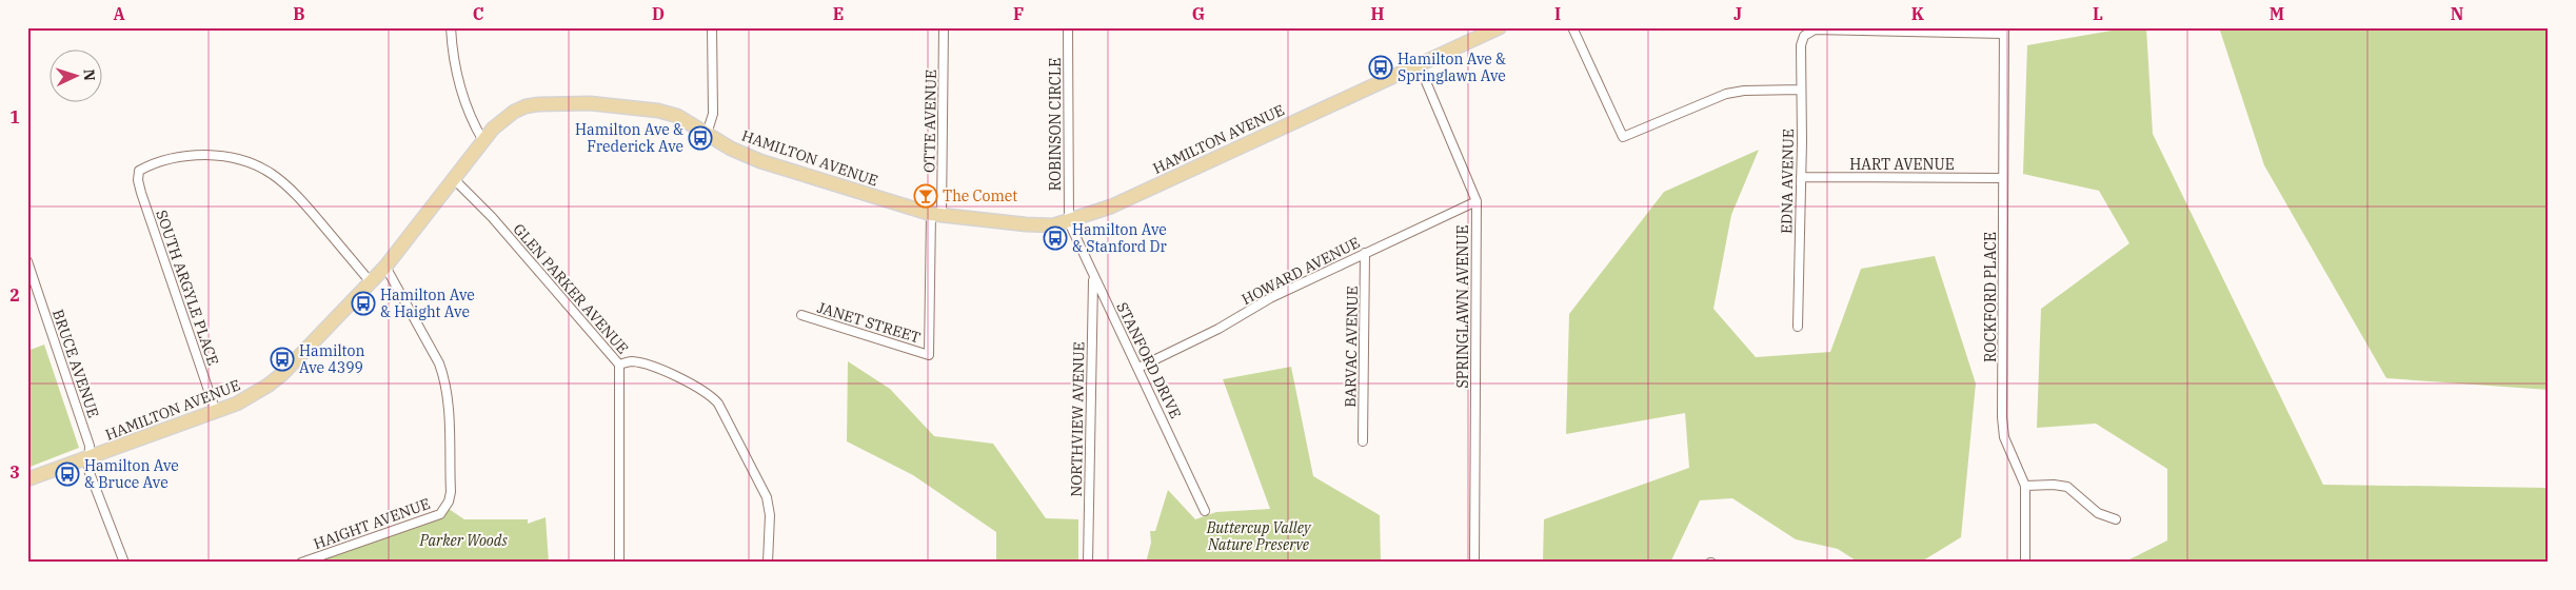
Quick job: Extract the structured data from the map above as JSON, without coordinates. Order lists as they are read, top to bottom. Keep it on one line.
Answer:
{"streets":{"main road":["HAMILTON AVENUE"],"street":["OTTE AVENUE","ROBINSON CIRCLE","HART AVENUE","EDNA AVENUE","HOWARD AVENUE","SOUTH ARGYLE PLACE","GLEN PARKER AVENUE","ROCKFORD PLACE","SPRINGLAWN AVENUE","JANET STREET","BARVAC AVENUE","STANFORD DRIVE","BRUCE AVENUE","NORTHVIEW AVENUE","HAIGHT AVENUE"]},"crossings":[["OTTE AVENUE","HAMILTON AVENUE"],["OTTE AVENUE","JANET STREET"],["ROBINSON CIRCLE","HAMILTON AVENUE"],["ROBINSON CIRCLE","STANFORD DRIVE"],["HAMILTON AVENUE","SOUTH ARGYLE PLACE"],["HAMILTON AVENUE","GLEN PARKER AVENUE"],["HAMILTON AVENUE","SPRINGLAWN AVENUE"],["HAMILTON AVENUE","STANFORD DRIVE"],["HAMILTON AVENUE","BRUCE AVENUE"],["HAMILTON AVENUE","HAIGHT AVENUE"],["HART AVENUE","EDNA AVENUE"],["HART AVENUE","ROCKFORD PLACE"],["EDNA AVENUE","ROCKFORD PLACE"],["HOWARD AVENUE","SPRINGLAWN AVENUE"],["HOWARD AVENUE","BARVAC AVENUE"],["HOWARD AVENUE","STANFORD DRIVE"],["STANFORD DRIVE","NORTHVIEW AVENUE"]],"parks":["Buttercup Valley Nature Preserve","Parker Woods"],"places":{"bus stop":["Hamilton Ave & Springlawn Ave","Hamilton Ave & Frederick Ave","Hamilton Ave & Stanford Dr","Hamilton Ave & Haight Ave","Hamilton Ave 4399","Hamilton Ave & Bruce Ave"],"bar":["The Comet"]},"north":"right","grid":{"columns":["A","B","C","D","E","F","G","H","I","J","K","L","M","N"],"rows":["1","2","3"]}}
